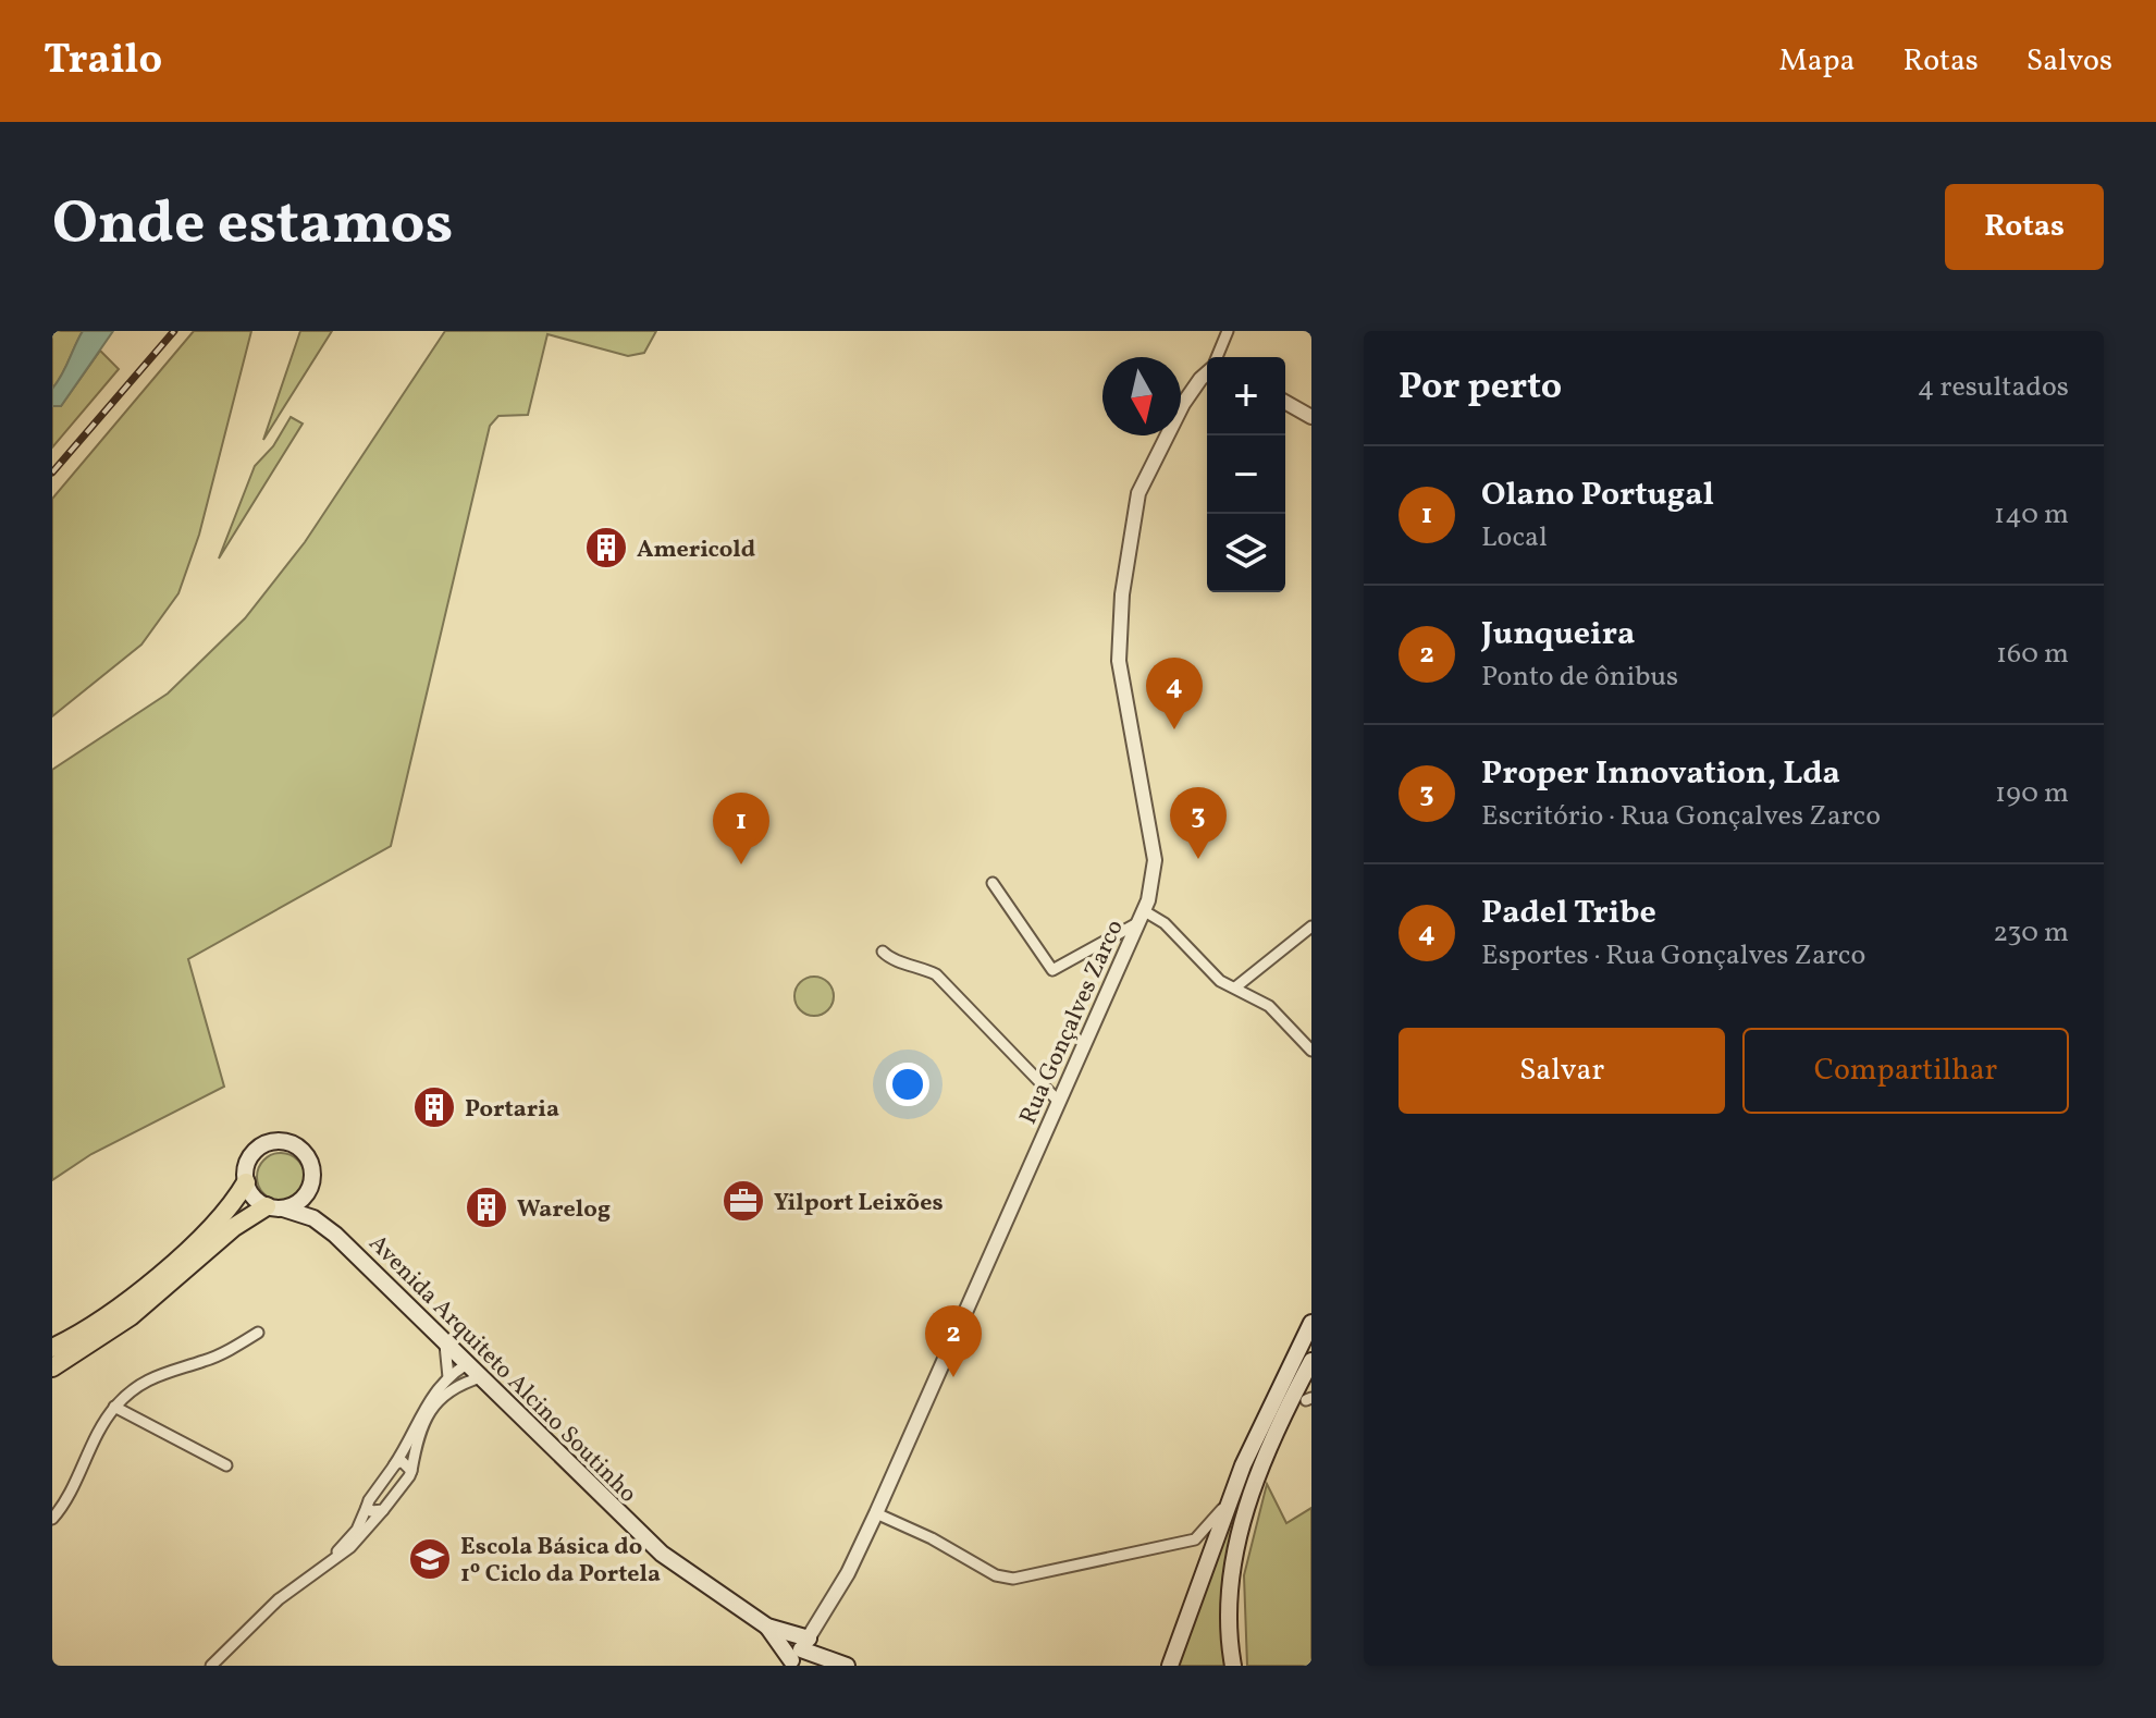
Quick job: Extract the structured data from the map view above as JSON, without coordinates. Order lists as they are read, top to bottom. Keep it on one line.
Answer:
{"streets":{"main road":["Avenida Arquiteto Alcino Soutinho"],"street":["Rua Gonçalves Zarco"]},"crossings":[["Rua Gonçalves Zarco","Avenida Arquiteto Alcino Soutinho"]],"places":{"building":["Americold","Portaria","Warelog"],"office":["Yilport Leixões"],"school or university":["Escola Básica do 1º Ciclo da Portela"]},"north":"bottom","page":{"header":"Trailo","nav":["Mapa","Rotas","Salvos"],"title":"Onde estamos","buttons":["Rotas",["Salvar","Compartilhar"]],"heading":["Por perto","4 resultados"],"map_buttons":["+","−"],"list":[{"mark":"1","name":"Olano Portugal","note":"Local","value":"140 m"},{"mark":"2","name":"Junqueira","note":"Ponto de ônibus","value":"160 m"},{"mark":"3","name":"Proper Innovation, Lda","note":"Escritório · Rua Gonçalves Zarco","value":"190 m"},{"mark":"4","name":"Padel Tribe","note":"Esportes · Rua Gonçalves Zarco","value":"230 m"}],"pins":["4","3","1","2"]}}
